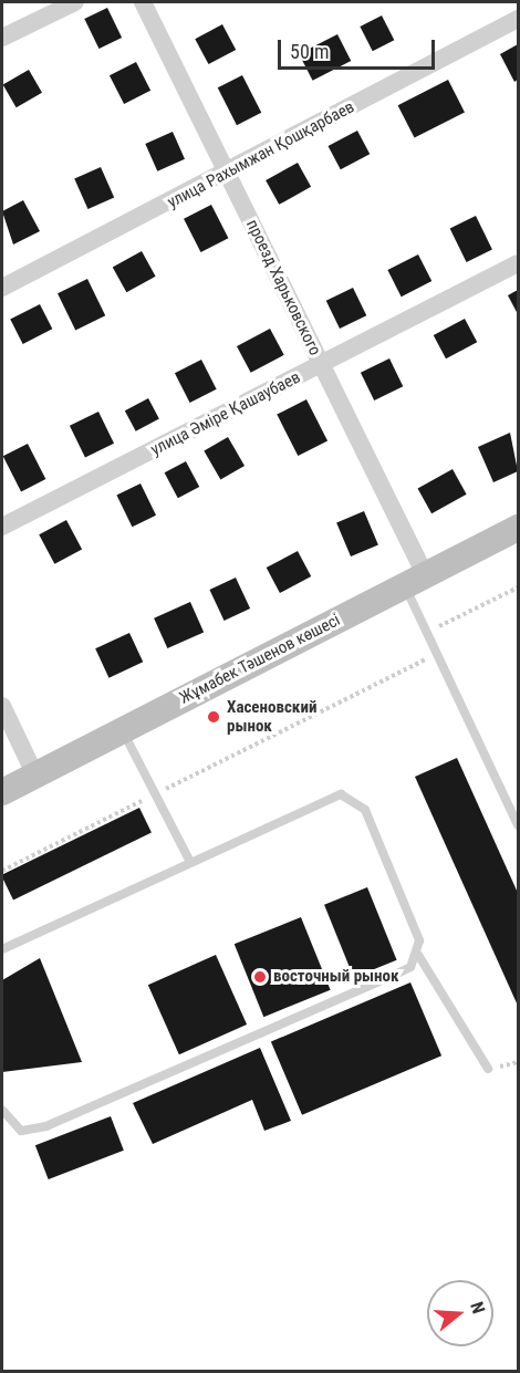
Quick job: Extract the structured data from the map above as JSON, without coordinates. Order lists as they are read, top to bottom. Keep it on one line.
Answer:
{"streets":{"main road":["Жұмабек Тәшенов көшесі"],"street":["улица Рахымжан Қошқарбаев","проезд Харьковского","улица Әміре Қашаубаев"]},"crossings":[["улица Рахымжан Қошқарбаев","проезд Харьковского"],["проезд Харьковского","улица Әміре Қашаубаев"],["проезд Харьковского","Жұмабек Тәшенов көшесі"]],"places":["Хасеновский рынок","восточный рынок"],"scale_bar":"50 m","north":"right"}
